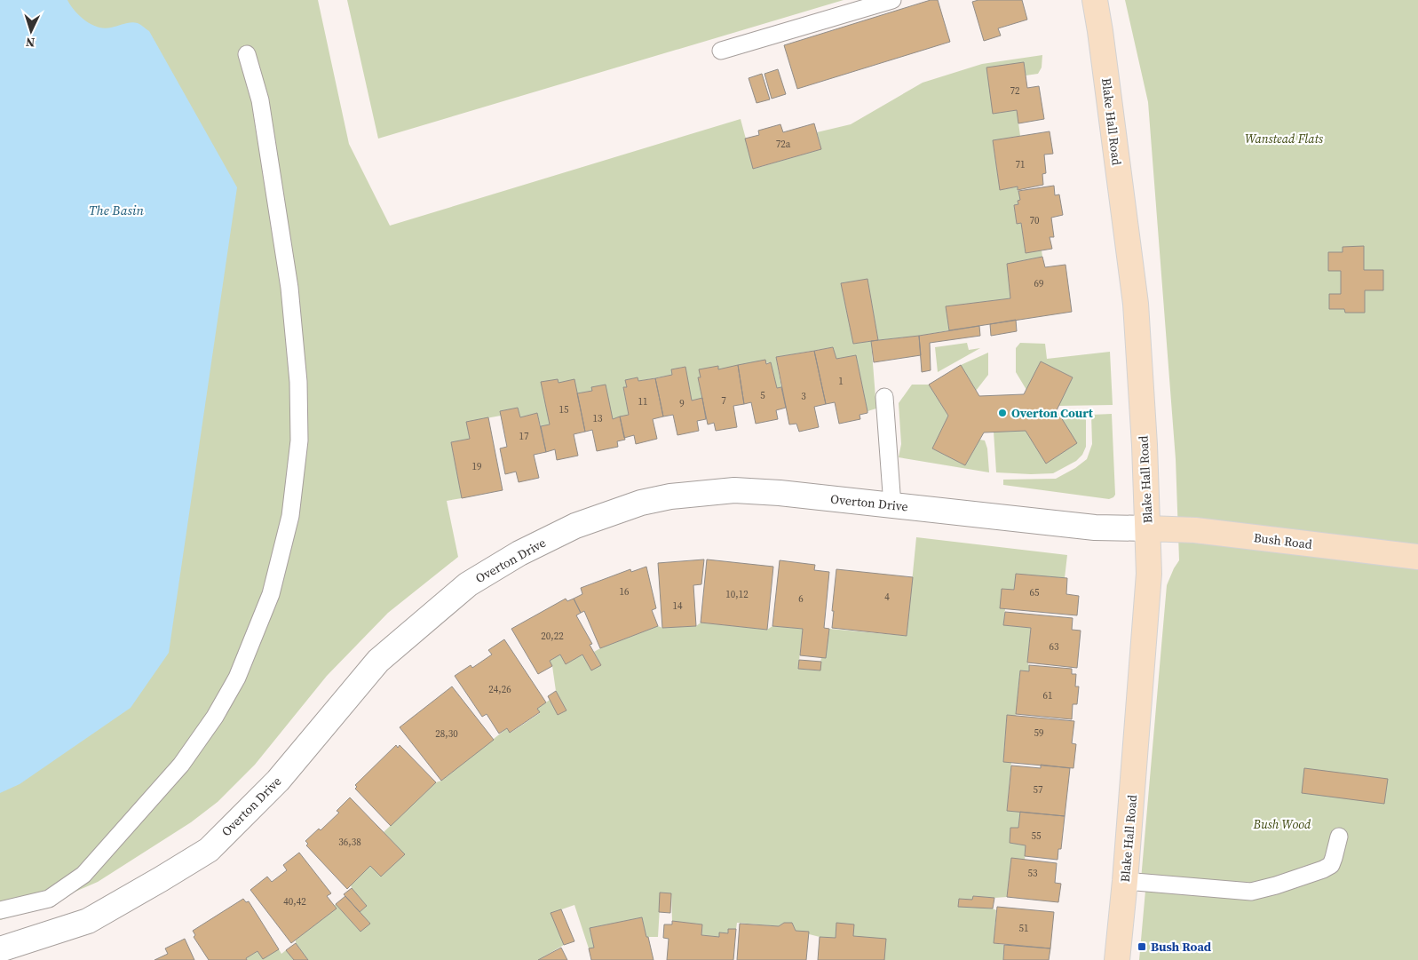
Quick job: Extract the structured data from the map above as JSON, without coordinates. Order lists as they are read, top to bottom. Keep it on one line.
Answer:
{"streets":{"main road":["Blake Hall Road","Bush Road"],"street":["Overton Drive"]},"crossings":[["Blake Hall Road","Overton Drive"],["Blake Hall Road","Bush Road"],["Overton Drive","Bush Road"]],"water":["The Basin"],"parks":["Wanstead Flats","Bush Wood"],"places":{"other":["Overton Court"],"transit":["Bush Road"]},"house_numbers":["72","72a","71","70","69","1","5","3","7","11","9","15","13","17","19","16","65","10,12","4","6","14","20,22","63","24,26","61","59","28,30","57","55","36,38","53","40,42","51"],"north":"bottom"}
